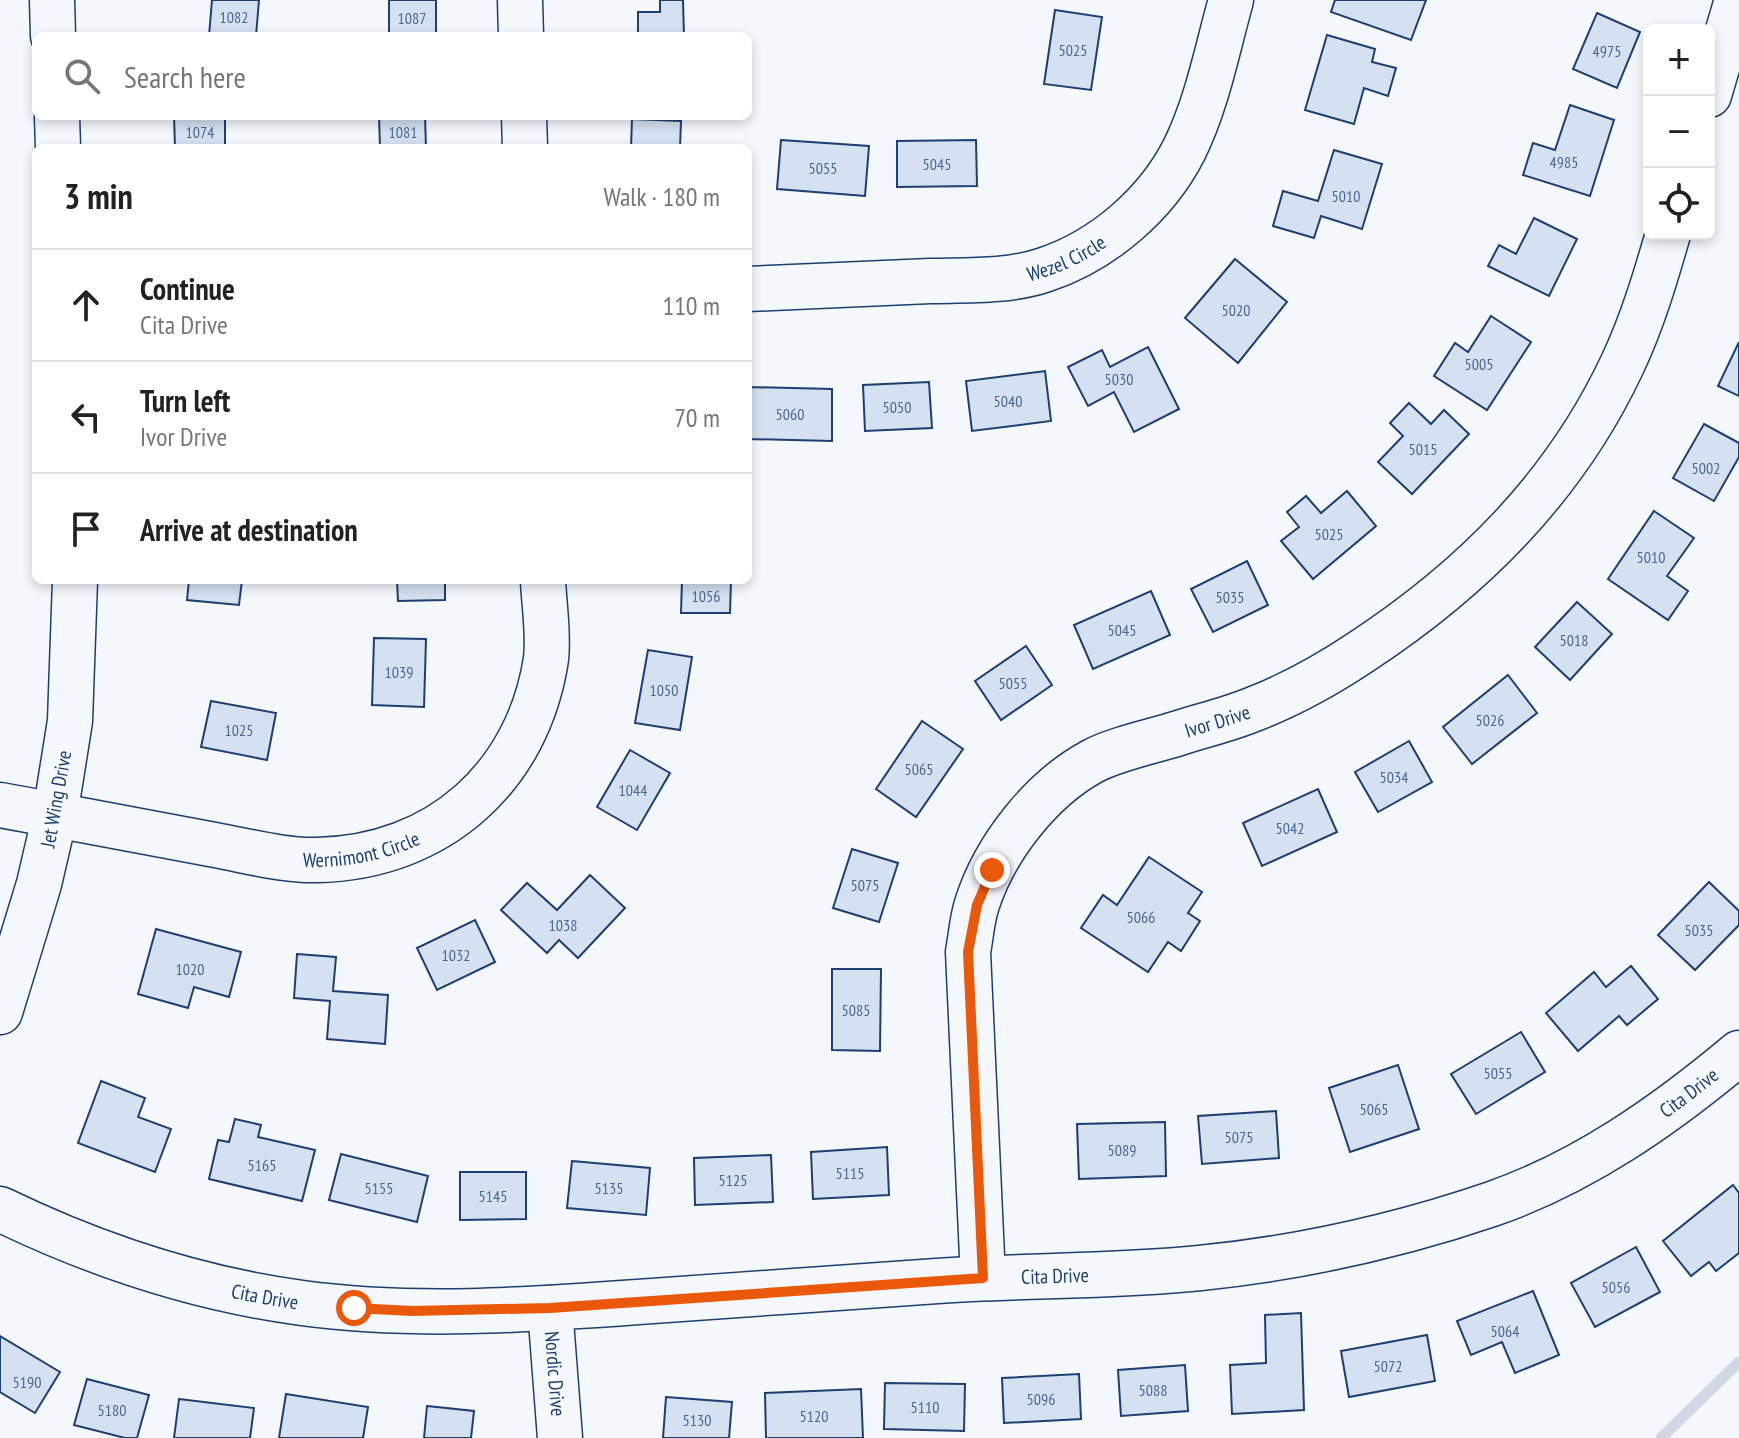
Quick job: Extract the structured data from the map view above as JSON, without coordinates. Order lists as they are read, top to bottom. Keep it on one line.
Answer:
{"streets":{"street":["Wezel Circle","Ivor Drive","Jet Wing Drive","Wernimont Circle","Cita Drive","Nordic Drive"]},"crossings":[["Ivor Drive","Cita Drive"],["Jet Wing Drive","Wernimont Circle"],["Cita Drive","Nordic Drive"]],"house_numbers":["1082","1087","5025","4975","1074","1081","4985","5045","5055","5010","5020","5005","5030","5040","5050","5060","5015","5002","5025","5010","1056","5035","5045","5018","1039","5055","1050","5026","1025","5065","5034","1044","5042","5075","5066","1038","5035","1032","1020","5085","5055","5065","5075","5089","5165","5115","5125","5155","5135","5145","5056","5064","5072","5190","5088","5096","5110","5180","5120","5130"],"page":{"map_buttons":["+","−"],"search":"Search here","heading":["3 min","Walk · 180 m"],"list":[["Continue","Cita Drive","110 m"],["Turn left","Ivor Drive","70 m"],"Arrive at destination"]}}
